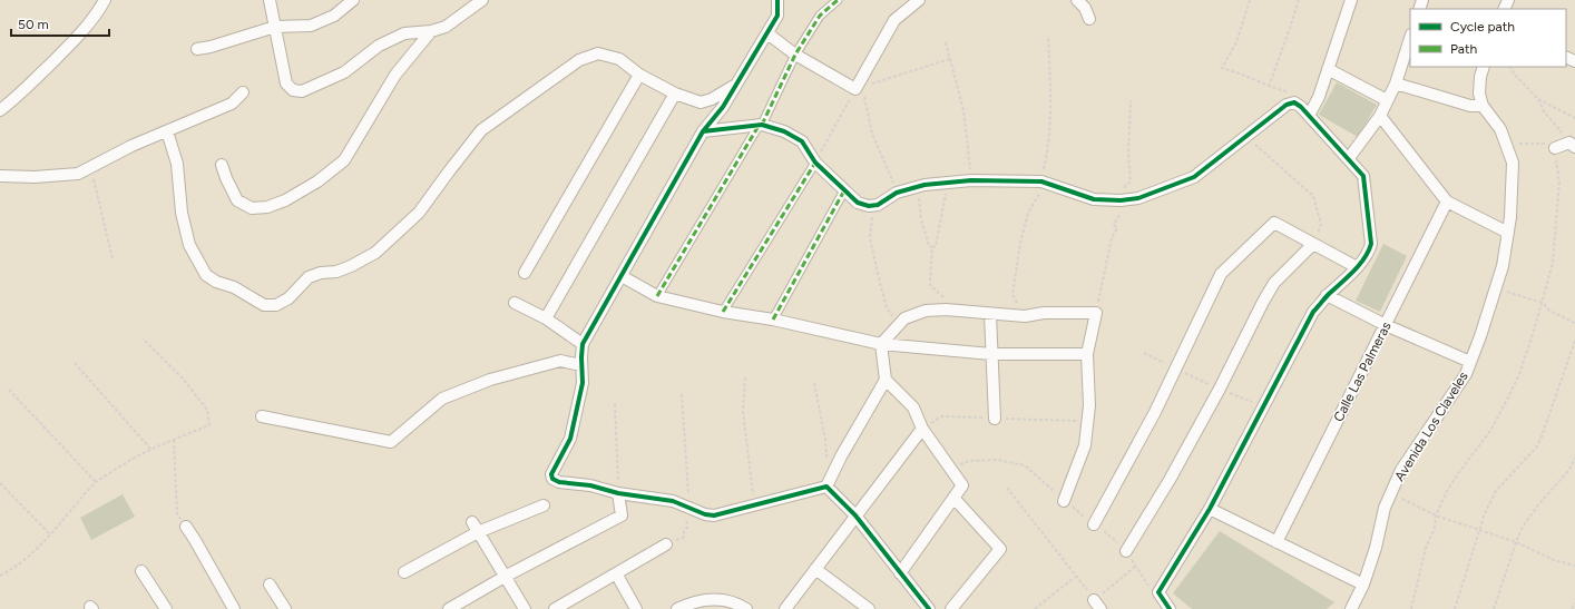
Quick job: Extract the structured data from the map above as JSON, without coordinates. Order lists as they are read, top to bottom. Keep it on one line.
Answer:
{"streets":{"street":["Calle Las Palmeras","Avenida Los Claveles"]},"legend":["Cycle path","Path"],"scale_bar":"50 m"}
